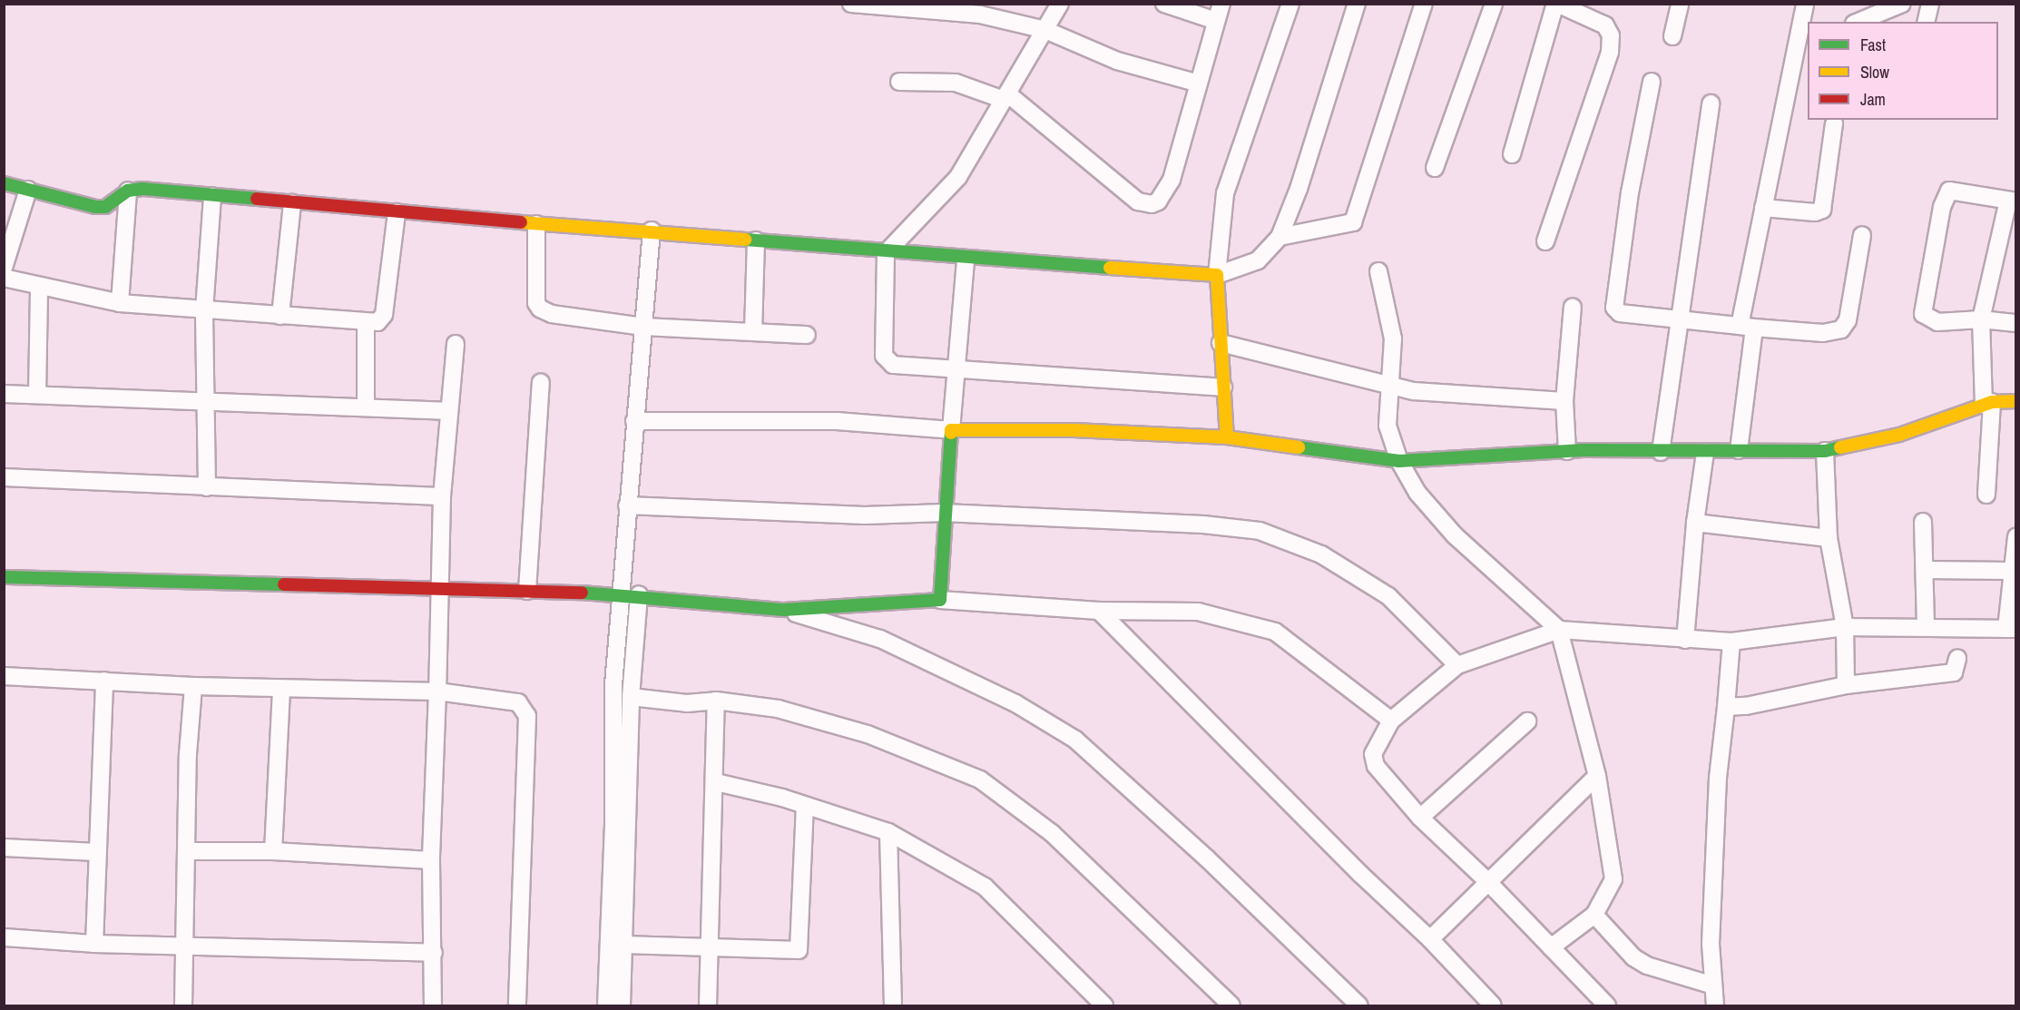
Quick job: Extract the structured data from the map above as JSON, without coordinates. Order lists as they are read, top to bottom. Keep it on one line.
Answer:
{"legend":["Fast","Slow","Jam"]}
